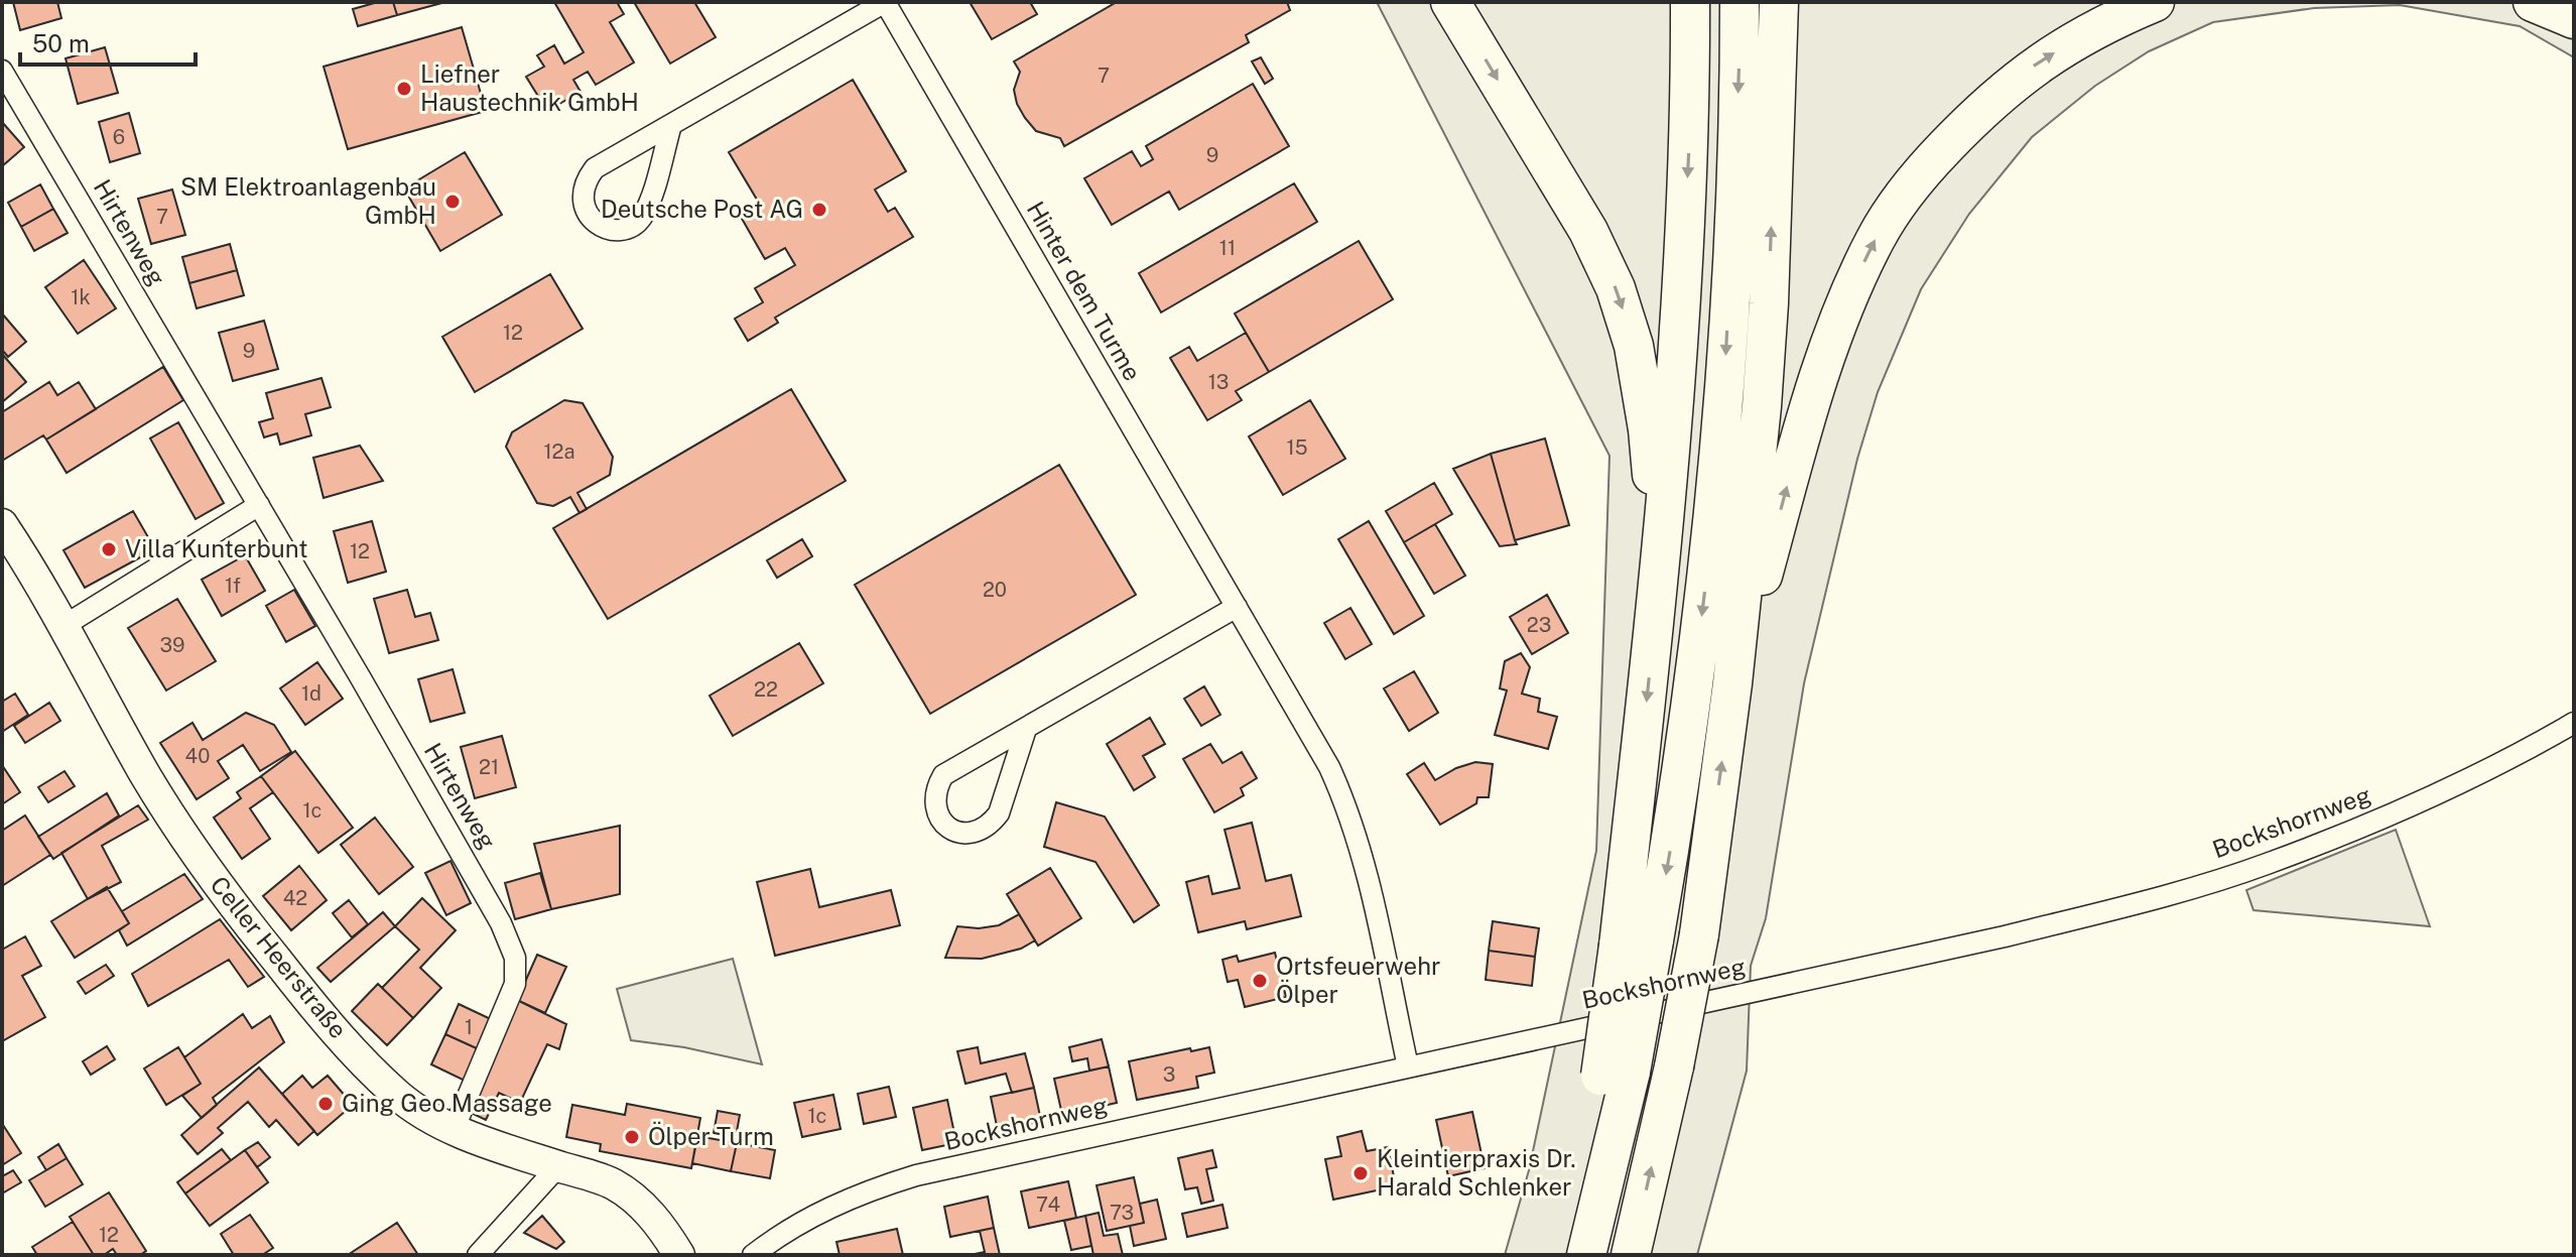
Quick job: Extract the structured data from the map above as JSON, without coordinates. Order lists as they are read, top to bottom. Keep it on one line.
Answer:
{"streets":{"main road":["Celler Heerstraße"],"street":["Hirtenweg","Hinter dem Turme","Bockshornweg"]},"crossings":[["Hirtenweg","Celler Heerstraße"],["Hinter dem Turme","Bockshornweg"]],"places":["Liefner Haustechnik GmbH","SM Elektroanlagenbau GmbH","Deutsche Post AG","Villa Kunterbunt","Ortsfeuerwehr Ölper","Ging Geo Massage","Ölper Turm","Kleintierpraxis Dr. Harald Schlenker"],"house_numbers":["7","6","9","7","11","1k","12","9","13","15","12a","12","1f","20","23","39","22","1d","40","21","1c","42","1","3","1c","74","73","12"],"scale_bar":"50 m"}
